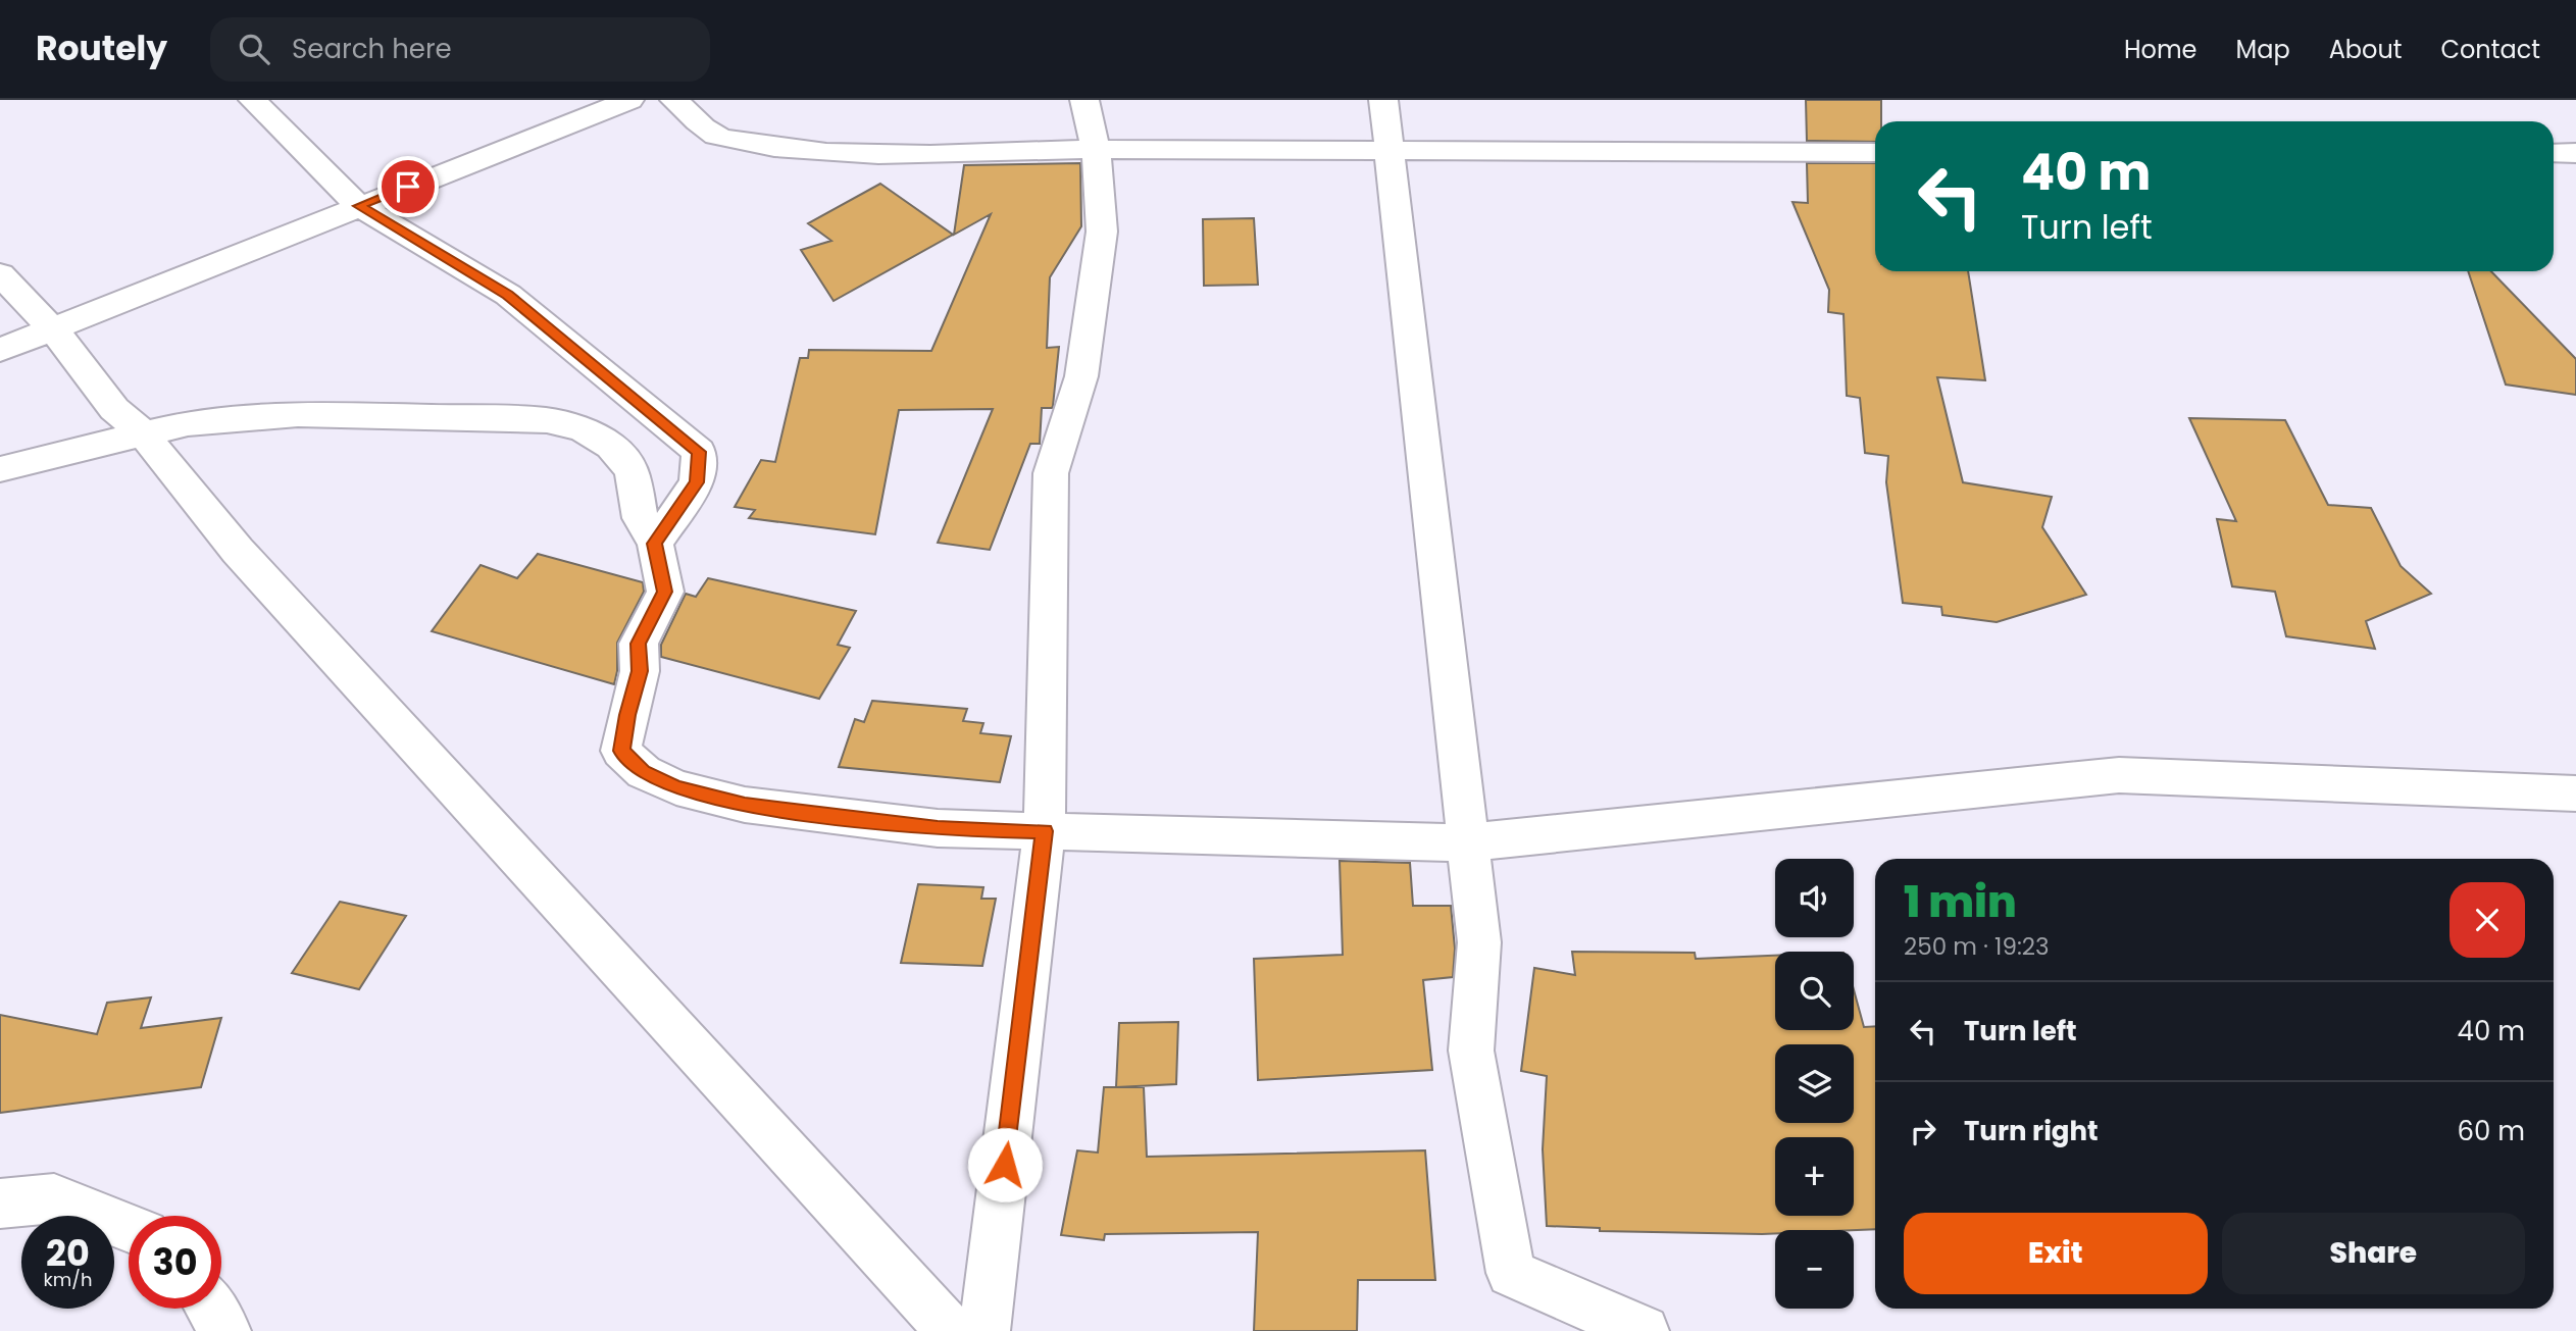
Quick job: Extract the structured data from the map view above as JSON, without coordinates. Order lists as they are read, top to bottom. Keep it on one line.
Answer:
{"page":{"header":"Routely","search":"Search here","nav":["Home","Map","About","Contact"],"turn":["40 m","Turn left"],"map_buttons":["+","−"],"heading":["1 min","250 m · 19:23"],"list":[{"name":"Turn left","value":"40 m"},{"name":"Turn right","value":"60 m"}],"buttons":["Exit","Share"],"speed":"20 km/h","limit":"30"}}
